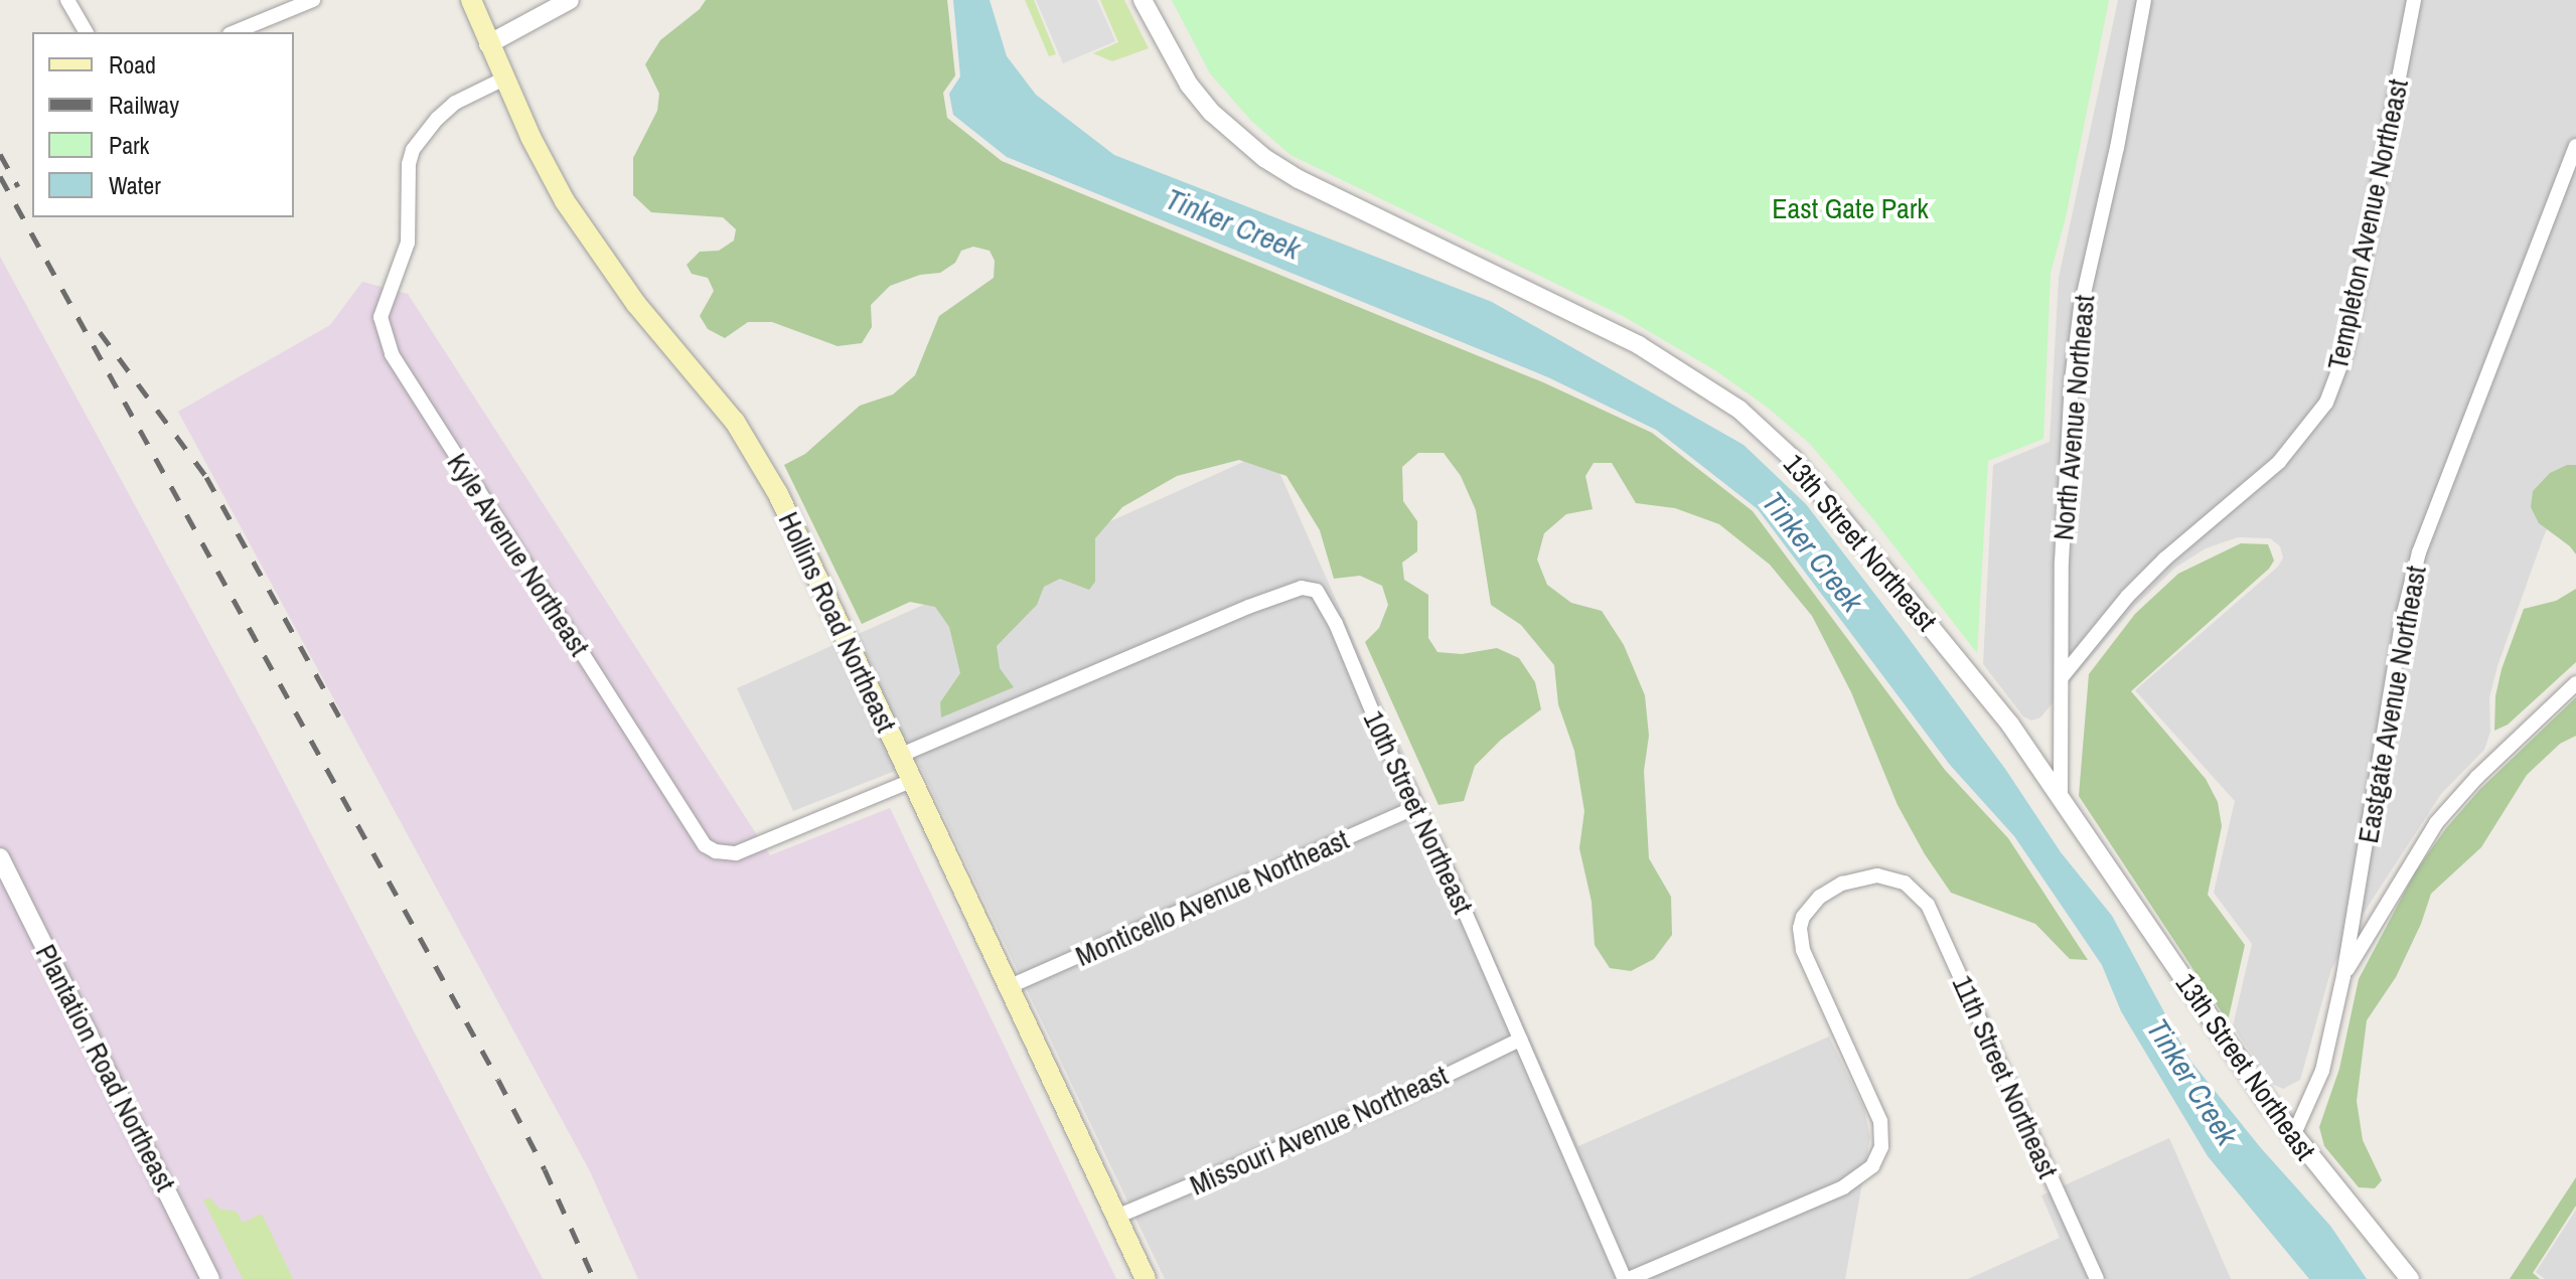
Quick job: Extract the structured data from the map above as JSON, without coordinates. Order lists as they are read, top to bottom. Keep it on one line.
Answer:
{"streets":{"main road":["Hollins Road Northeast"],"street":["Templeton Avenue Northeast","North Avenue Northeast","13th Street Northeast","Kyle Avenue Northeast","Eastgate Avenue Northeast","10th Street Northeast","Monticello Avenue Northeast","Plantation Road Northeast","11th Street Northeast","Missouri Avenue Northeast"]},"crossings":[["Templeton Avenue Northeast","North Avenue Northeast"],["North Avenue Northeast","13th Street Northeast"],["13th Street Northeast","Eastgate Avenue Northeast"],["Kyle Avenue Northeast","Hollins Road Northeast"],["Hollins Road Northeast","10th Street Northeast"],["Hollins Road Northeast","Monticello Avenue Northeast"],["Hollins Road Northeast","Missouri Avenue Northeast"],["10th Street Northeast","Monticello Avenue Northeast"],["10th Street Northeast","11th Street Northeast"],["10th Street Northeast","Missouri Avenue Northeast"]],"water":["Tinker Creek"],"parks":["East Gate Park"],"legend":["Road","Railway","Park","Water"]}
